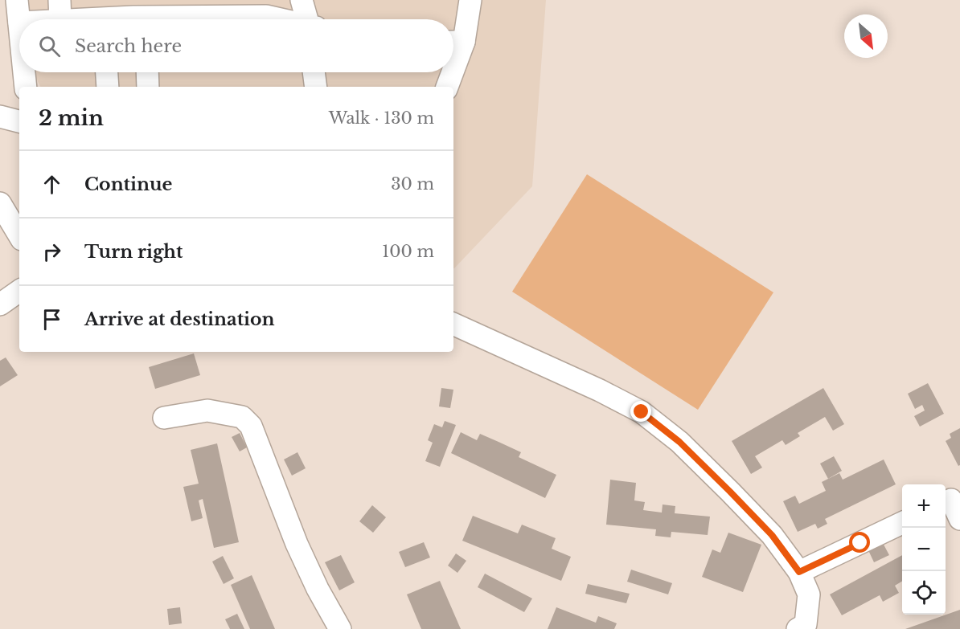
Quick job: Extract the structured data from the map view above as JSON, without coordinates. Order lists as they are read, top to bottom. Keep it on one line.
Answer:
{"north":"bottom right","page":{"search":"Search here","heading":["2 min","Walk · 130 m"],"list":[["Continue","30 m"],["Turn right","100 m"],"Arrive at destination"],"map_buttons":["+","−"]}}
